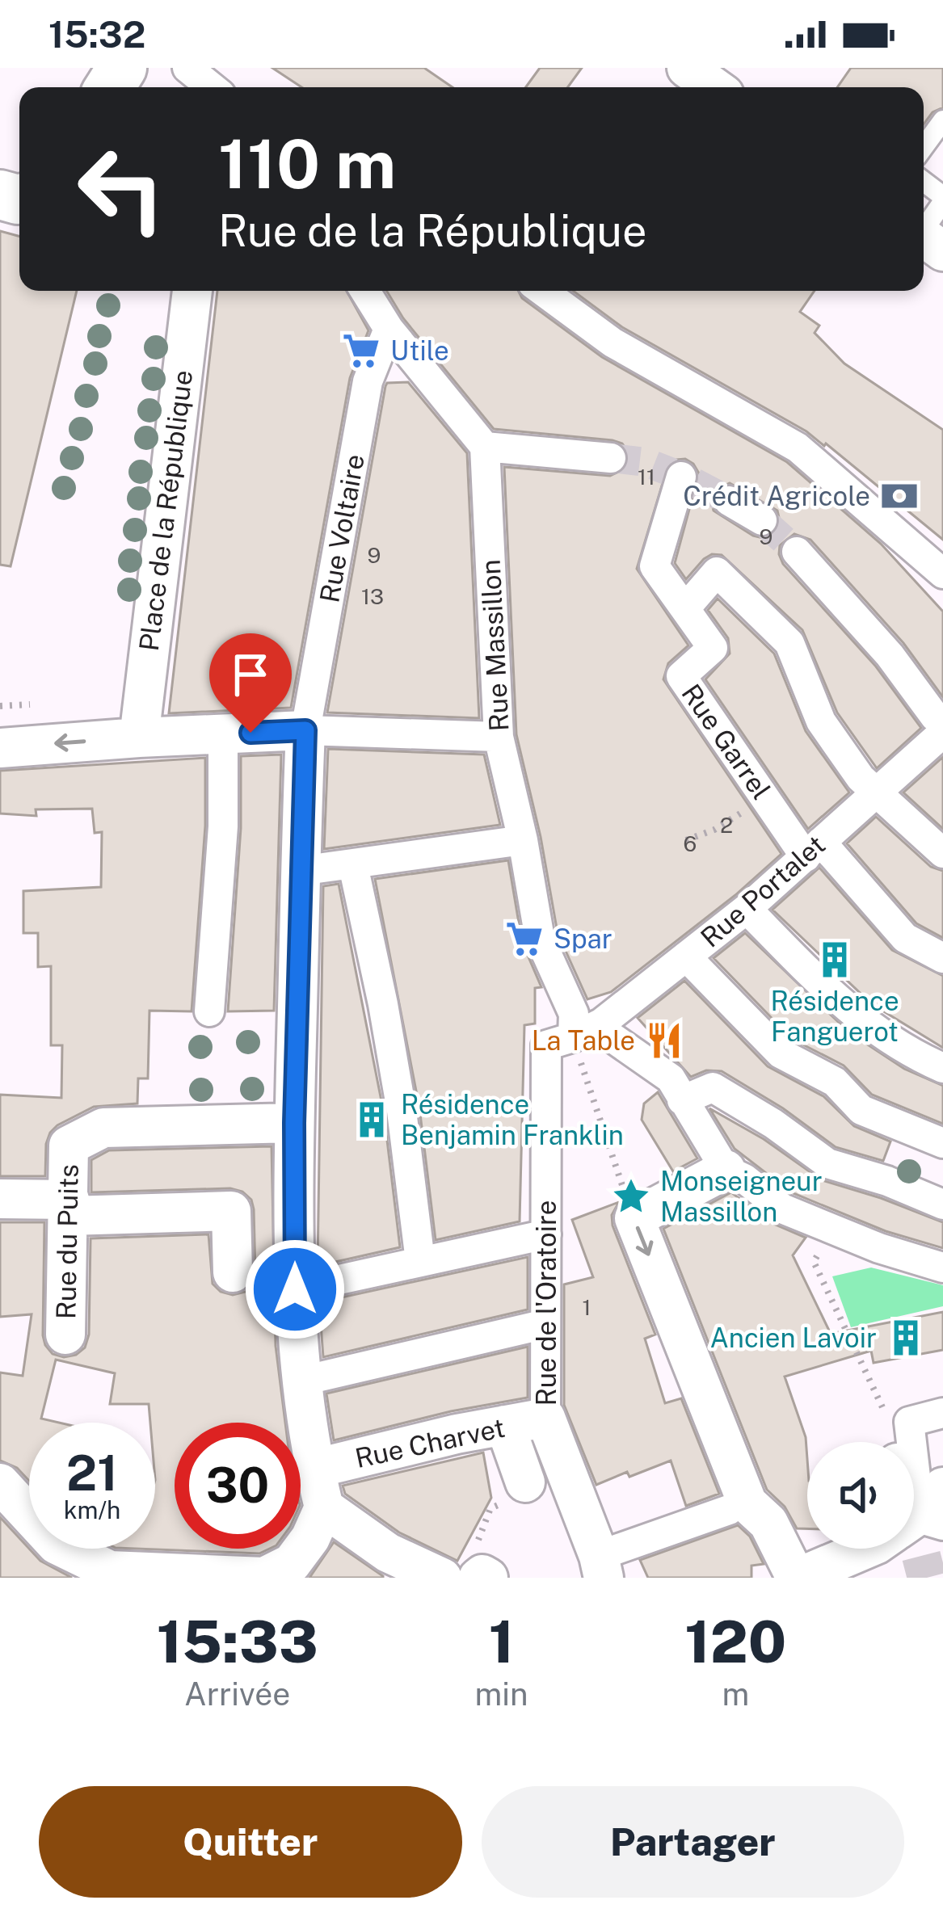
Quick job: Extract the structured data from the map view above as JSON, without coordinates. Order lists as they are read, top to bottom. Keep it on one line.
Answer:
{"streets":{"street":["Place de la République","Rue Voltaire","Rue Massillon","Rue Garrel","Rue Portalet","Rue du Puits","Rue de l'Oratoire","Rue Charvet"]},"crossings":[["Rue Massillon","Rue Portalet"],["Rue Massillon","Rue de l'Oratoire"],["Rue Garrel","Rue Portalet"],["Rue Portalet","Rue de l'Oratoire"],["Rue de l'Oratoire","Rue Charvet"]],"places":{"supermarket":["Utile","Spar"],"bank":["Crédit Agricole"],"building":["Résidence Fanguerot","Résidence Benjamin Franklin","Ancien Lavoir"],"restaurant":["La Table"],"place":["Monseigneur Massillon"]},"house_numbers":["11","9","9","13","2","6","1"],"page":{"status":"15:32","turn":["110 m","Rue de la République"],"speed":"21 km/h","limit":"30","eta":["15:33","Arrivée","1","min","120","m"],"buttons":["Quitter","Partager"]}}
